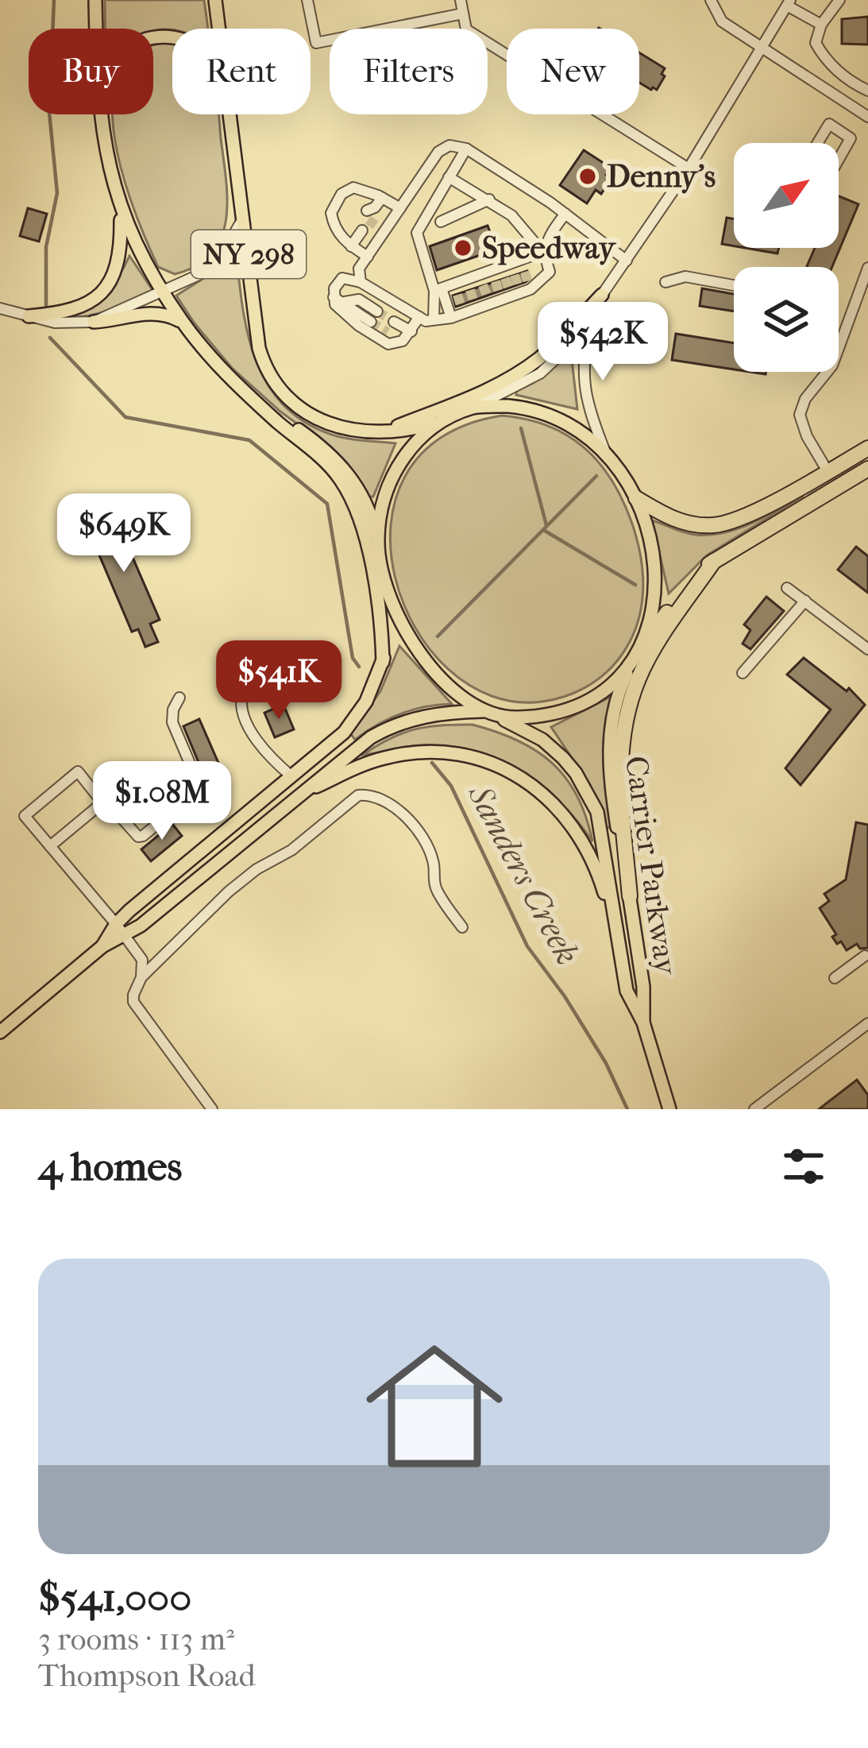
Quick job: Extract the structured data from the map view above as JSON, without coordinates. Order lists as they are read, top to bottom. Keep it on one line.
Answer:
{"streets":{"main road":["NY 298","Carrier Parkway"]},"crossings":[["NY 298","Carrier Parkway"]],"water":["Sanders Creek"],"places":["Denny's","Speedway"],"north":"top right","page":{"chip":["Buy","Rent","Filters","New"],"price":["$542K","$649K","$541K","$1.08M"],"heading":"4 homes","list":[{"name":"$541,000","note":"3 rooms · 113 m² · Thompson Road"}]}}
